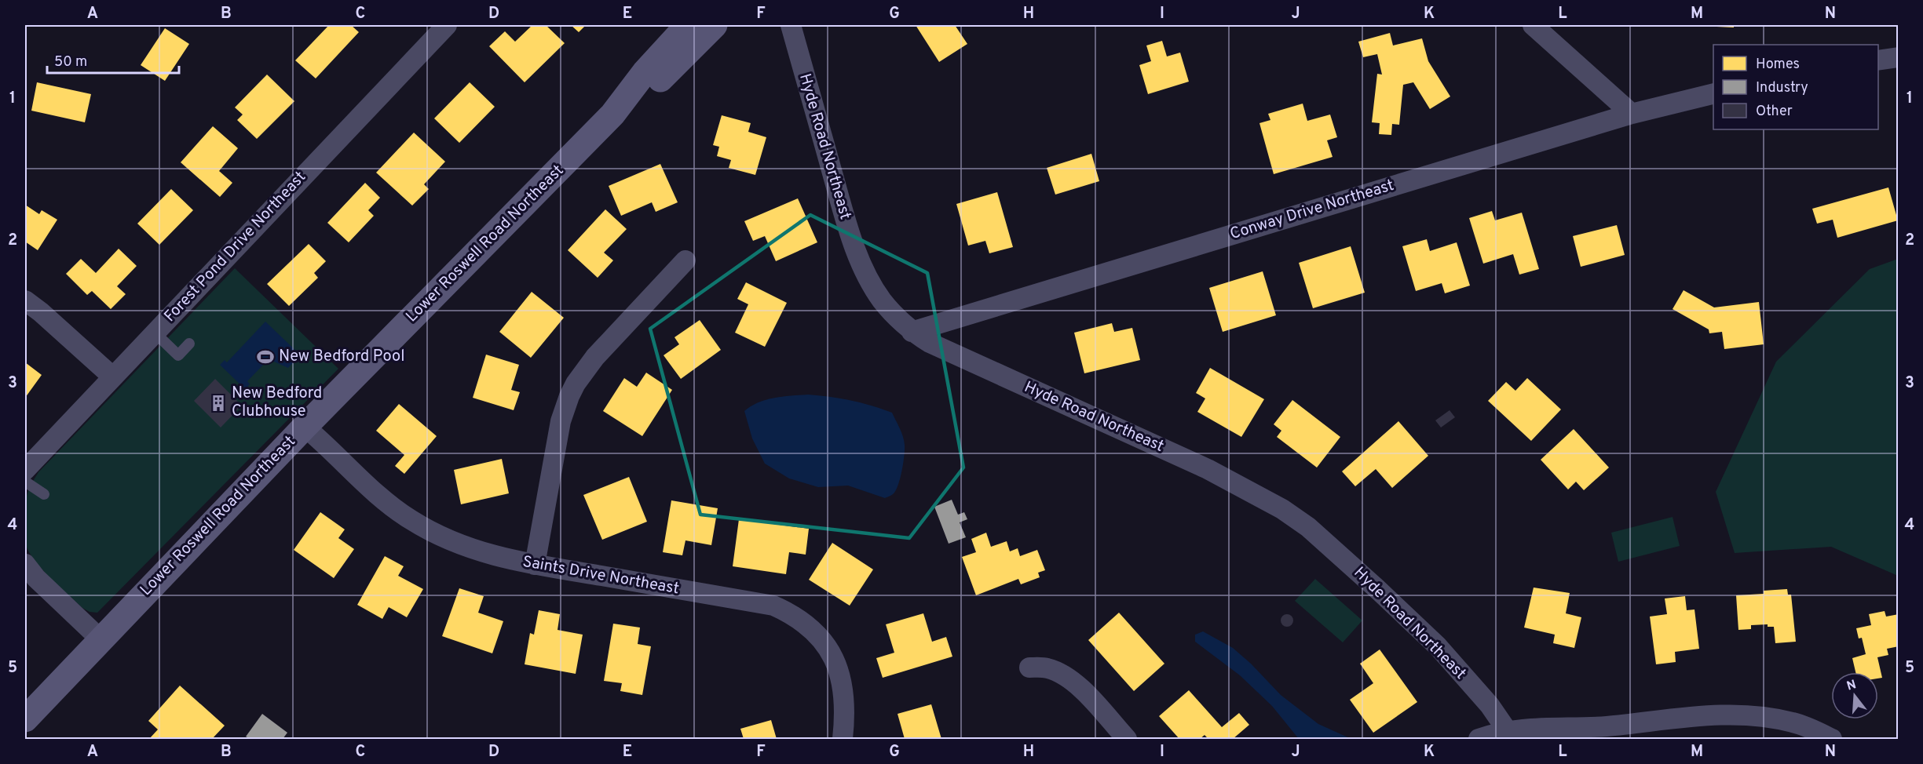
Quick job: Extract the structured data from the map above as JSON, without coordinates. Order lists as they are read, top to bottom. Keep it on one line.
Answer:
{"streets":{"street":["Hyde Road Northeast","Conway Drive Northeast","Lower Roswell Road Northeast","Forest Pond Drive Northeast","Saints Drive Northeast"]},"crossings":[["Hyde Road Northeast","Conway Drive Northeast"],["Lower Roswell Road Northeast","Saints Drive Northeast"]],"places":{"sports":["New Bedford Pool"],"building":["New Bedford Clubhouse"]},"legend":["Homes","Industry","Other"],"scale_bar":"50 m","north":"top","grid":{"columns":["A","B","C","D","E","F","G","H","I","J","K","L","M","N"],"rows":["1","2","3","4","5"]}}
